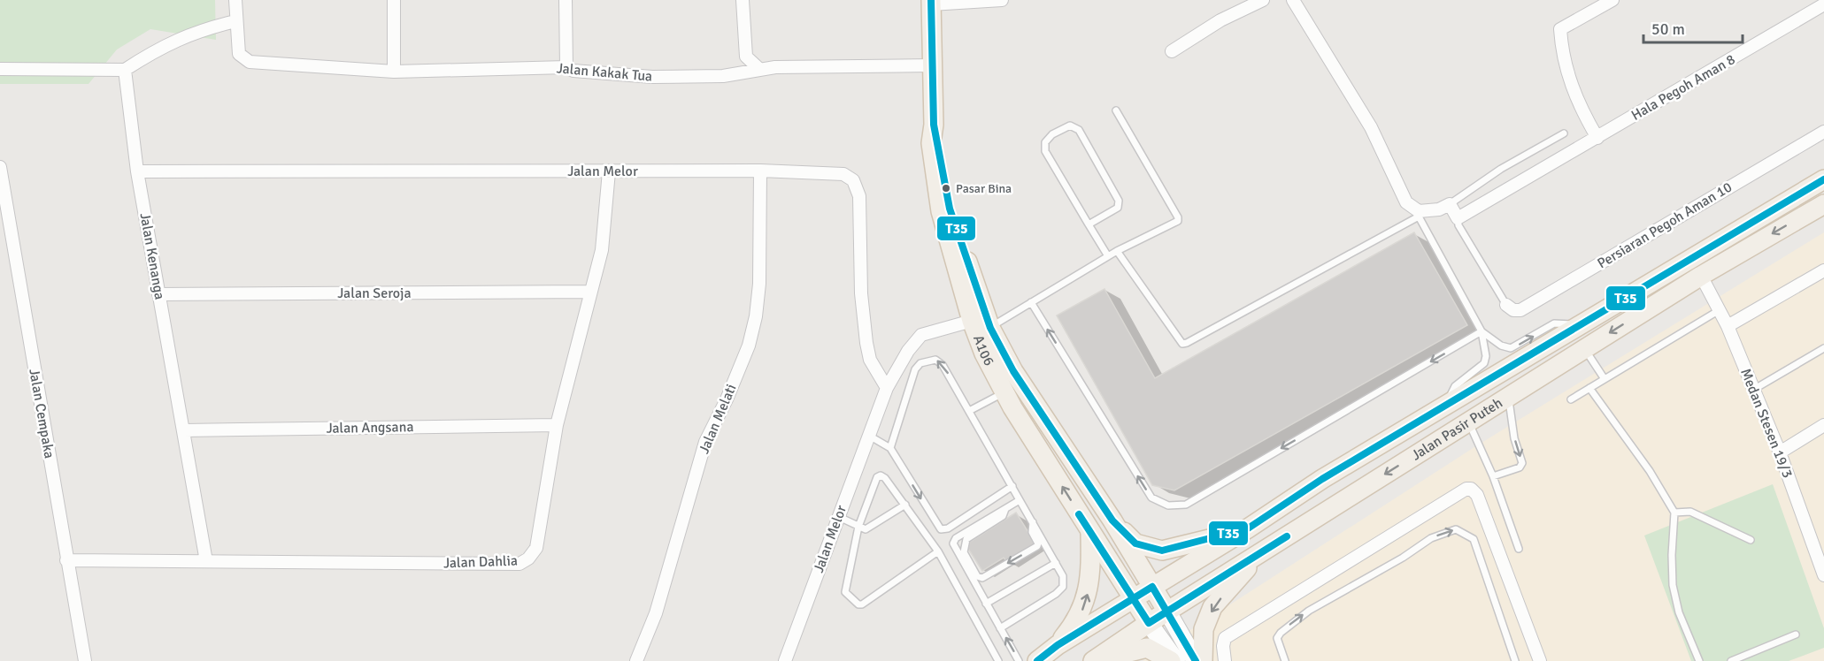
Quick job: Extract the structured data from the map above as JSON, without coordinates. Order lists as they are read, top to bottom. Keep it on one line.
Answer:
{"streets":{"main road":["A106","Jalan Pasir Puteh"],"street":["Jalan Kakak Tua","Hala Pegoh Aman 8","Jalan Melor","Persiaran Pegoh Aman 10","Jalan Kenanga","Jalan Seroja","Jalan Cempaka","Jalan Melati","Medan Stesen 19/3","Jalan Angsana","Jalan Dahlia"]},"crossings":[["Jalan Melor","Jalan Kenanga"],["Jalan Melor","A106"],["Jalan Melor","Jalan Melati"],["Jalan Melor","Jalan Dahlia"],["Jalan Kenanga","Jalan Seroja"],["Jalan Kenanga","Jalan Angsana"],["Jalan Kenanga","Jalan Dahlia"],["Jalan Seroja","Jalan Dahlia"],["Jalan Cempaka","Jalan Dahlia"],["Medan Stesen 19/3","Jalan Pasir Puteh"],["Jalan Angsana","Jalan Dahlia"]],"places":["Pasar Bina"],"lines":["transit line T35"],"scale_bar":"50 m"}
